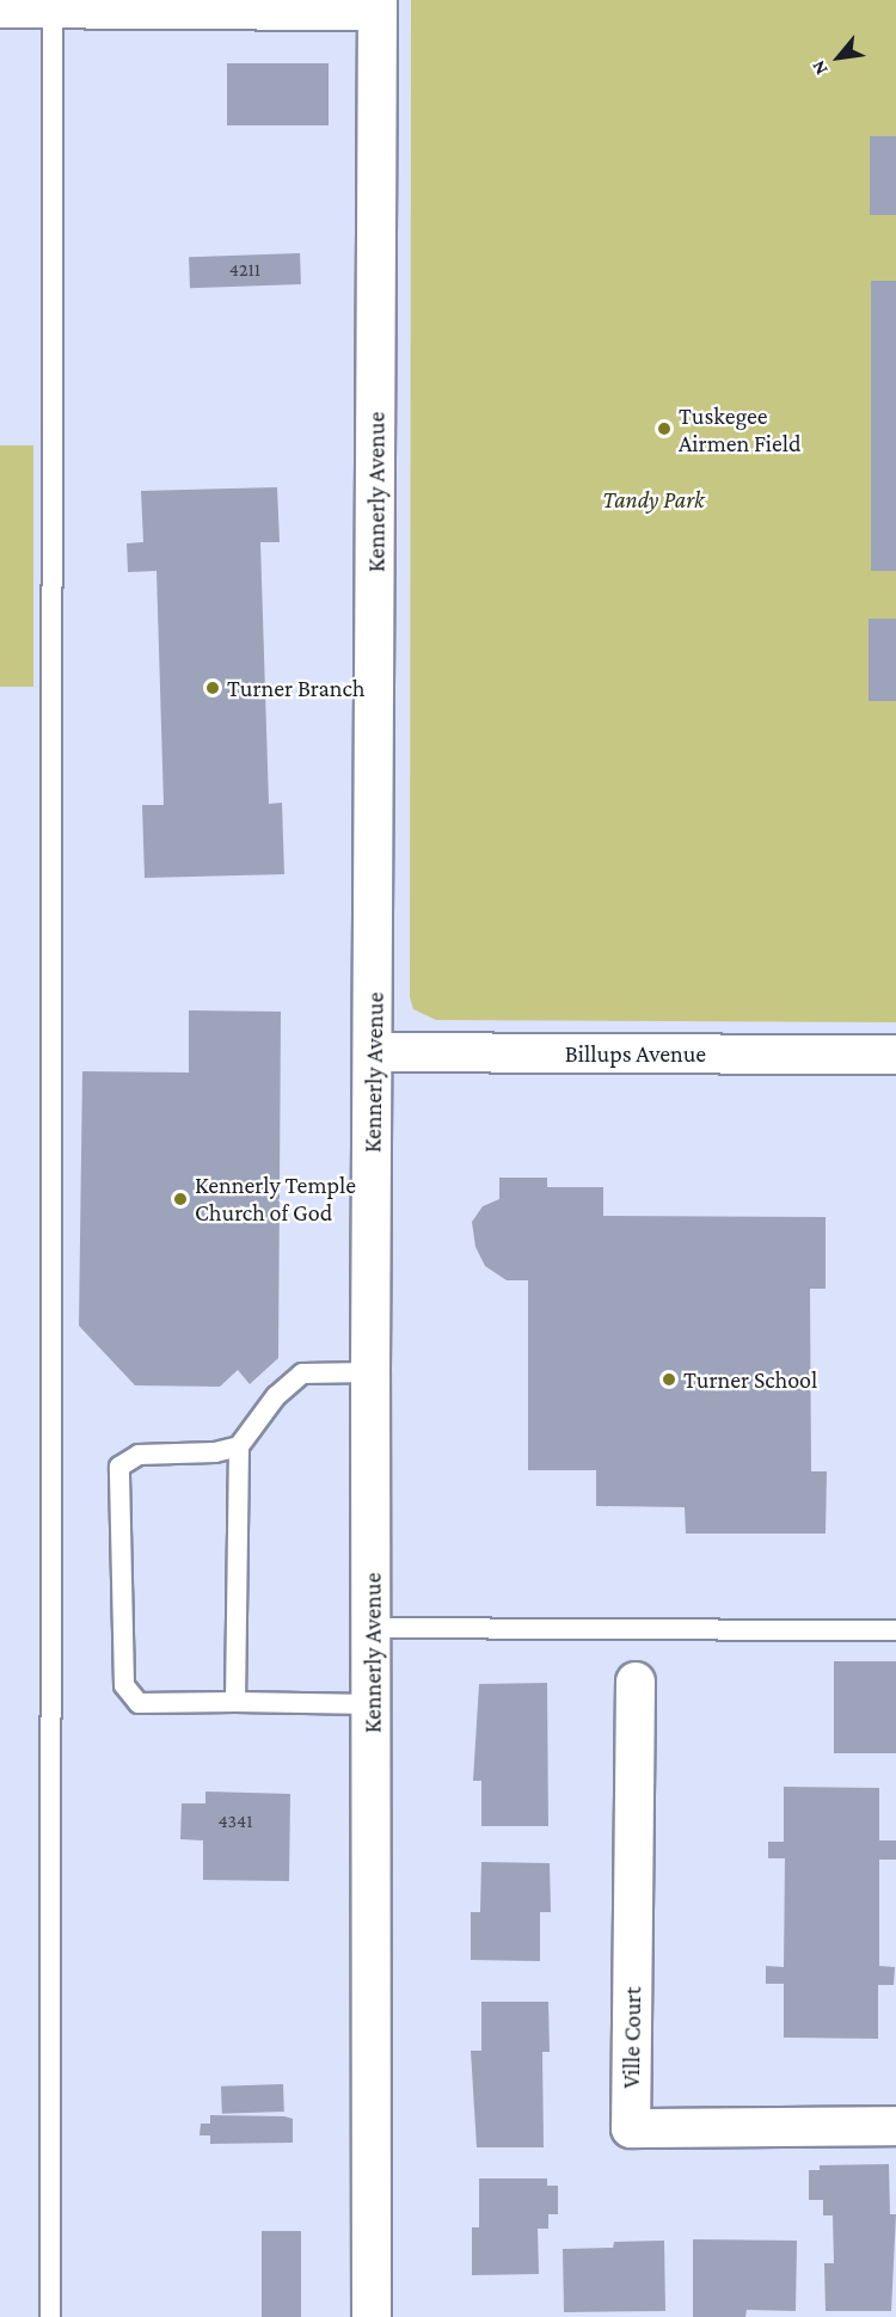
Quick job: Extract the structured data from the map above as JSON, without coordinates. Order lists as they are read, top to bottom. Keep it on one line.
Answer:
{"streets":{"street":["Kennerly Avenue","Billups Avenue","Ville Court"]},"crossings":[["Kennerly Avenue","Billups Avenue"]],"parks":["Tandy Park"],"places":["Tuskegee Airmen Field","Turner Branch","Kennerly Temple Church of God","Turner School"],"house_numbers":["4211","4341"],"north":"bottom left"}
